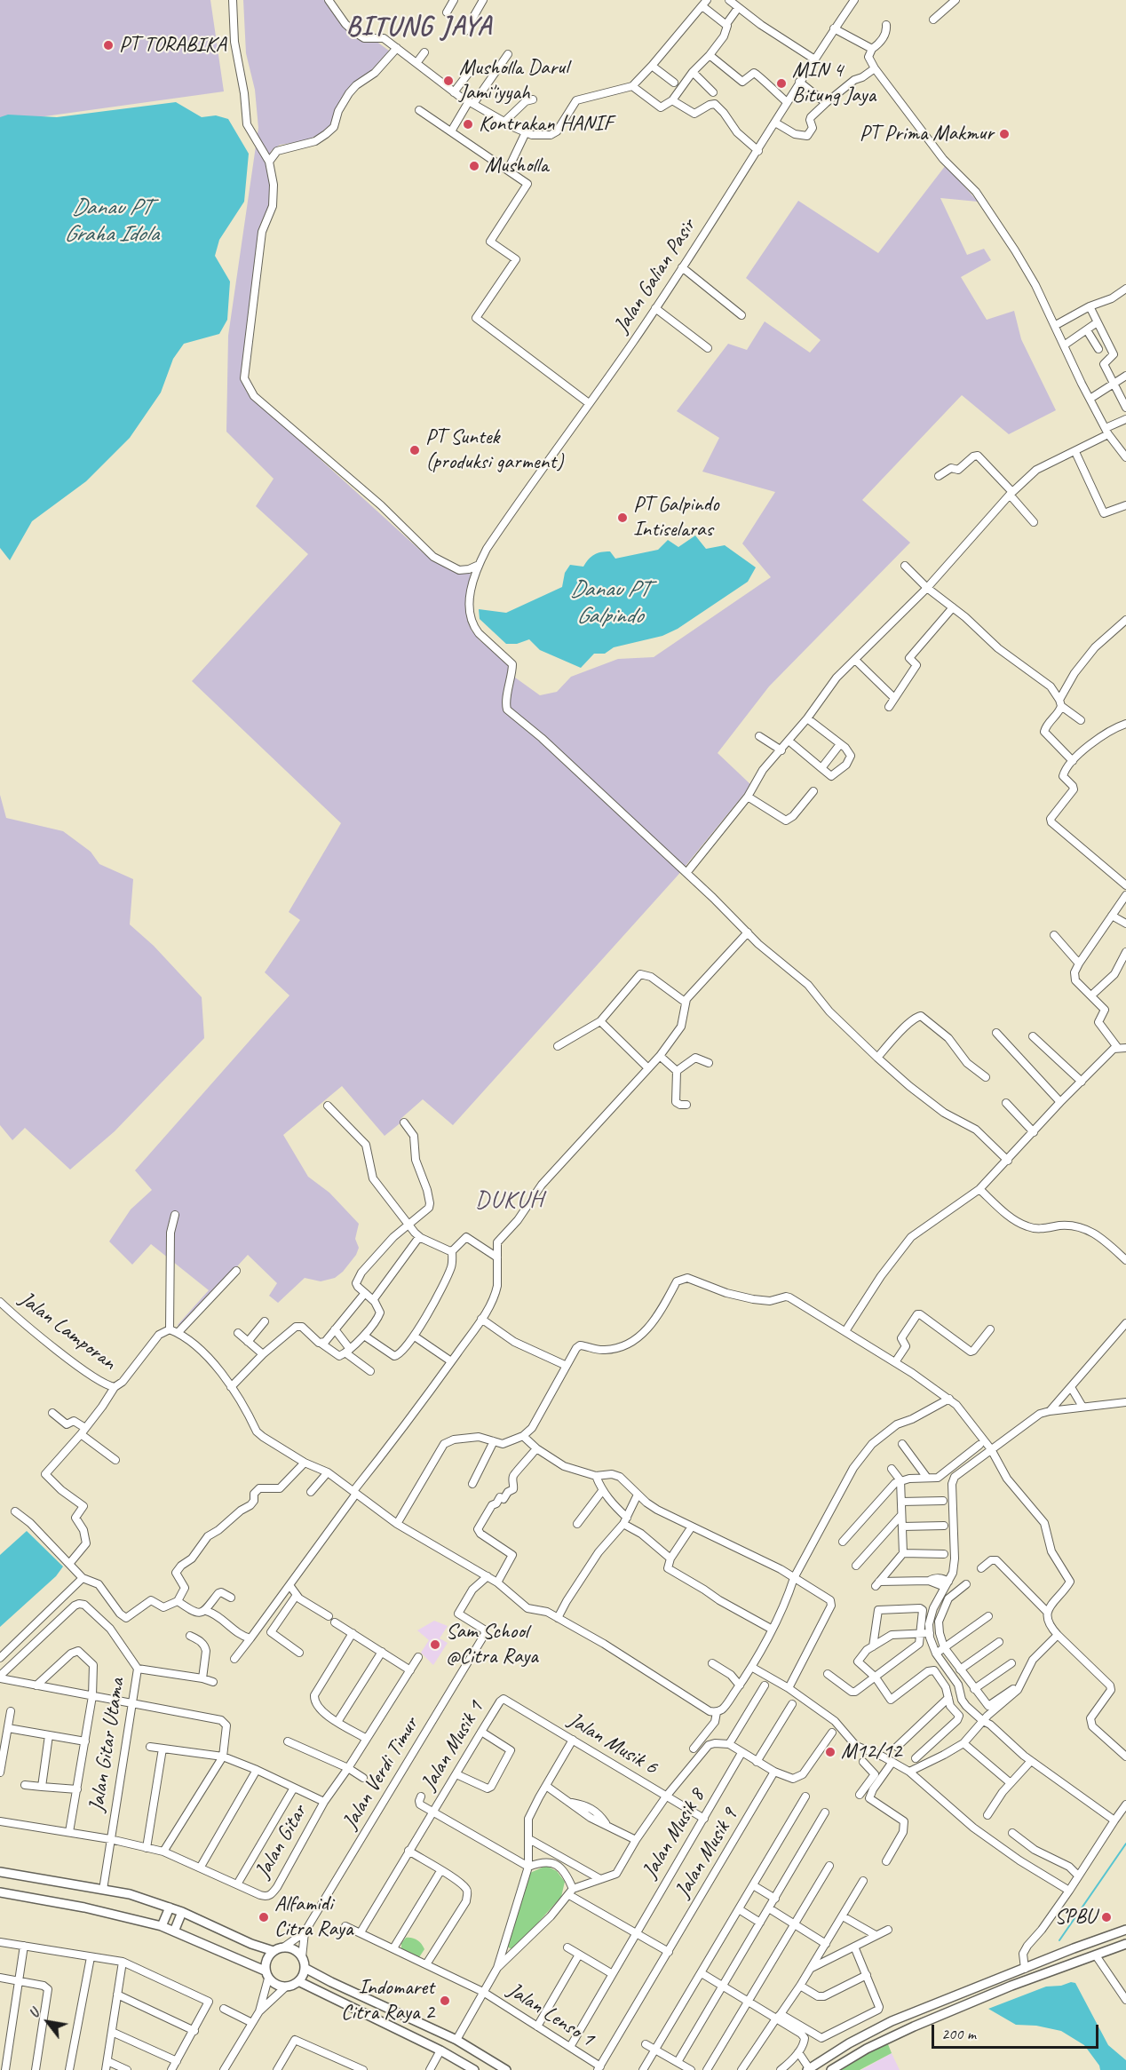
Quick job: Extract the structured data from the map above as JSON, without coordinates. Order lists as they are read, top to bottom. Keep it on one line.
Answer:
{"streets":{"street":["Jalan Galian Pasir","Jalan Lamporan","Jalan Musik 6","Jalan Gitar Utama","Jalan Musik 1","Jalan Verdi Timur","Jalan Musik 8","Jalan Gitar","Jalan Musik 9","Jalan Lenso 1"]},"crossings":[["Jalan Musik 6","Jalan Musik 1"],["Jalan Musik 6","Jalan Musik 8"],["Jalan Gitar Utama","Jalan Gitar"],["Jalan Musik 1","Jalan Lenso 1"],["Jalan Musik 8","Jalan Lenso 1"],["Jalan Musik 9","Jalan Lenso 1"]],"districts":["BITUNG JAYA","DUKUH"],"water":["Danau PT Graha Idola","Danau PT Galpindo"],"places":["PT TORABIKA","Musholla Darul Jami'iyyah","MIN 4 Bitung Jaya","Kontrakan HANIF","PT Prima Makmur","Musholla","PT Suntek (produksi garment)","PT Galpindo Intiselaras","Sam School @Citra Raya","M12/12","Alfamidi Citra Raya","SPBU","Indomaret Citra Raya 2"],"scale_bar":"200 m","north":"top left"}
